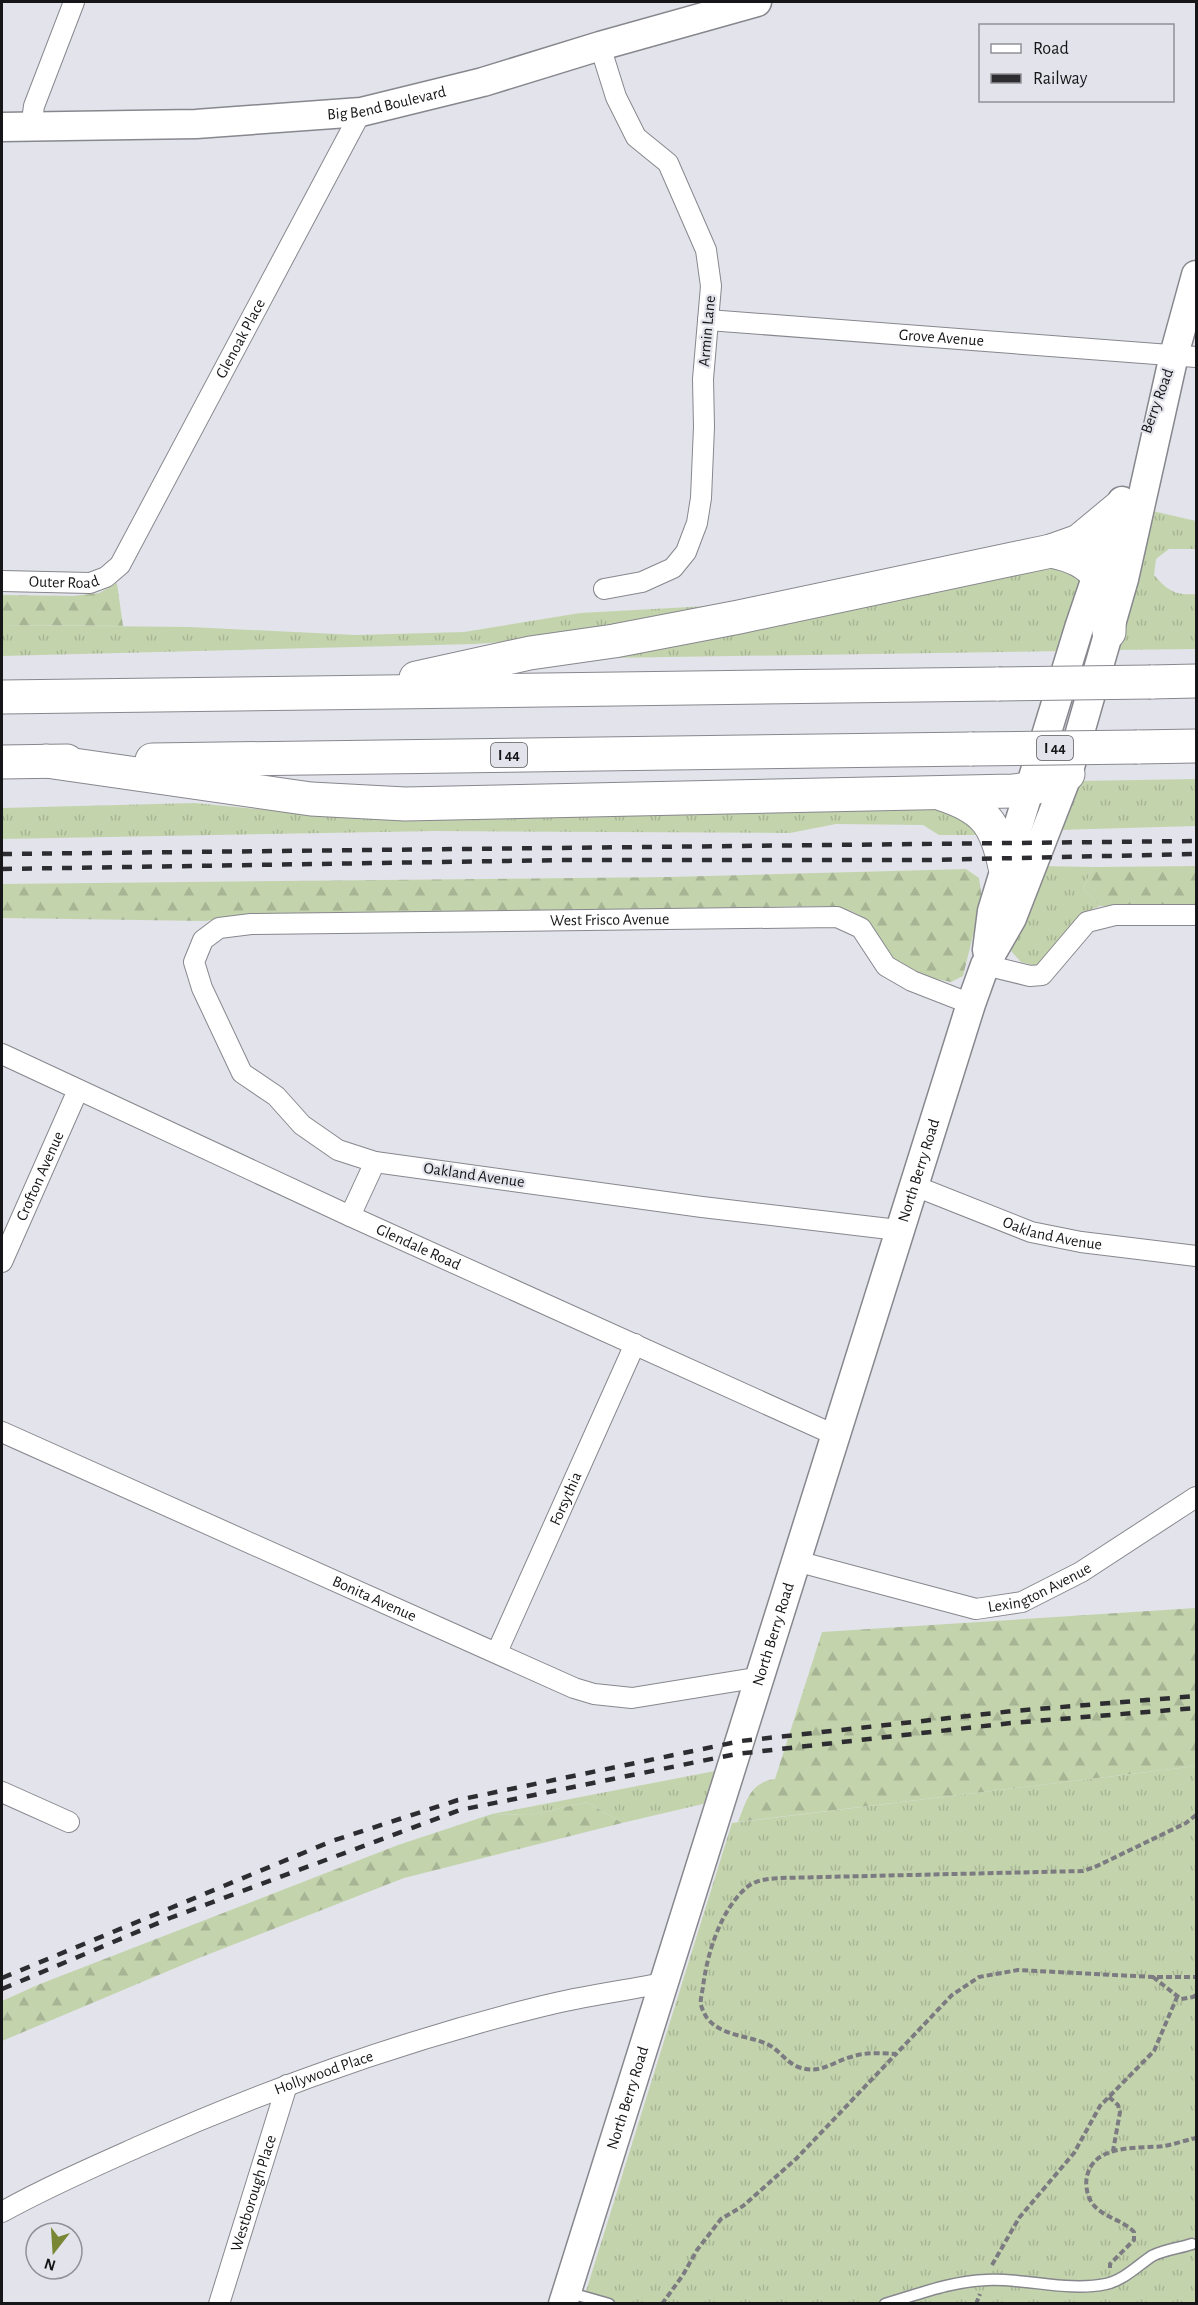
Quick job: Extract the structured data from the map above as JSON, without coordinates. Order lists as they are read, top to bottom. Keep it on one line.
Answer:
{"streets":{"highway":["I 44"],"main road":["Big Bend Boulevard","Berry Road","North Berry Road"],"street":["Armin Lane","Grove Avenue","Glenoak Place","Outer Road","West Frisco Avenue","Oakland Avenue","Crofton Avenue","Glendale Road","Forsythia","Lexington Avenue","Bonita Avenue","Hollywood Place","Westborough Place"]},"crossings":[["Big Bend Boulevard","Armin Lane"],["Big Bend Boulevard","Glenoak Place"],["Armin Lane","Grove Avenue"],["Grove Avenue","Berry Road"],["Glenoak Place","Outer Road"],["Berry Road","North Berry Road"],["West Frisco Avenue","North Berry Road"],["West Frisco Avenue","Oakland Avenue"],["North Berry Road","Oakland Avenue"],["North Berry Road","Glendale Road"],["North Berry Road","Lexington Avenue"],["North Berry Road","Bonita Avenue"],["North Berry Road","Hollywood Place"],["Crofton Avenue","Glendale Road"],["Glendale Road","Forsythia"],["Forsythia","Bonita Avenue"],["Hollywood Place","Westborough Place"]],"legend":["Road","Railway"],"north":"bottom"}
